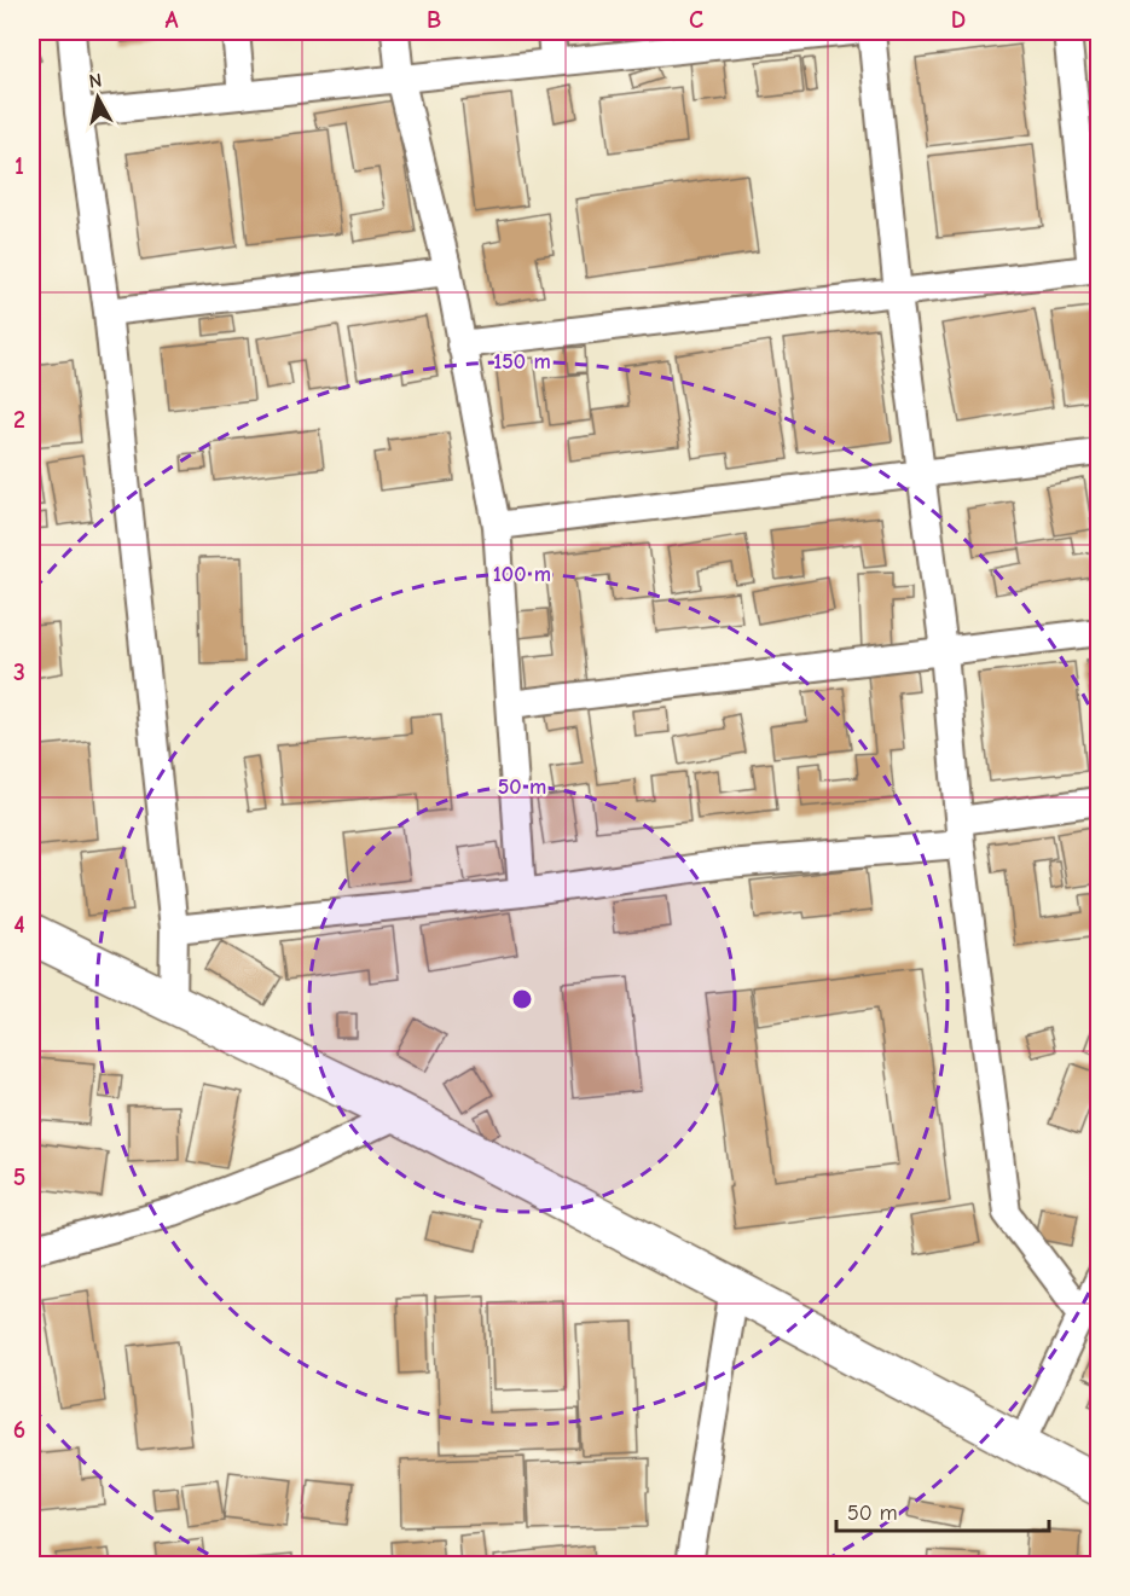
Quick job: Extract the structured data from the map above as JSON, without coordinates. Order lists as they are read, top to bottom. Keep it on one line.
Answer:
{"scale_bar":"50 m","north":"top","grid":{"columns":["A","B","C","D"],"rows":["1","2","3","4","5","6"]},"rings":["150 m","100 m","50 m"]}
